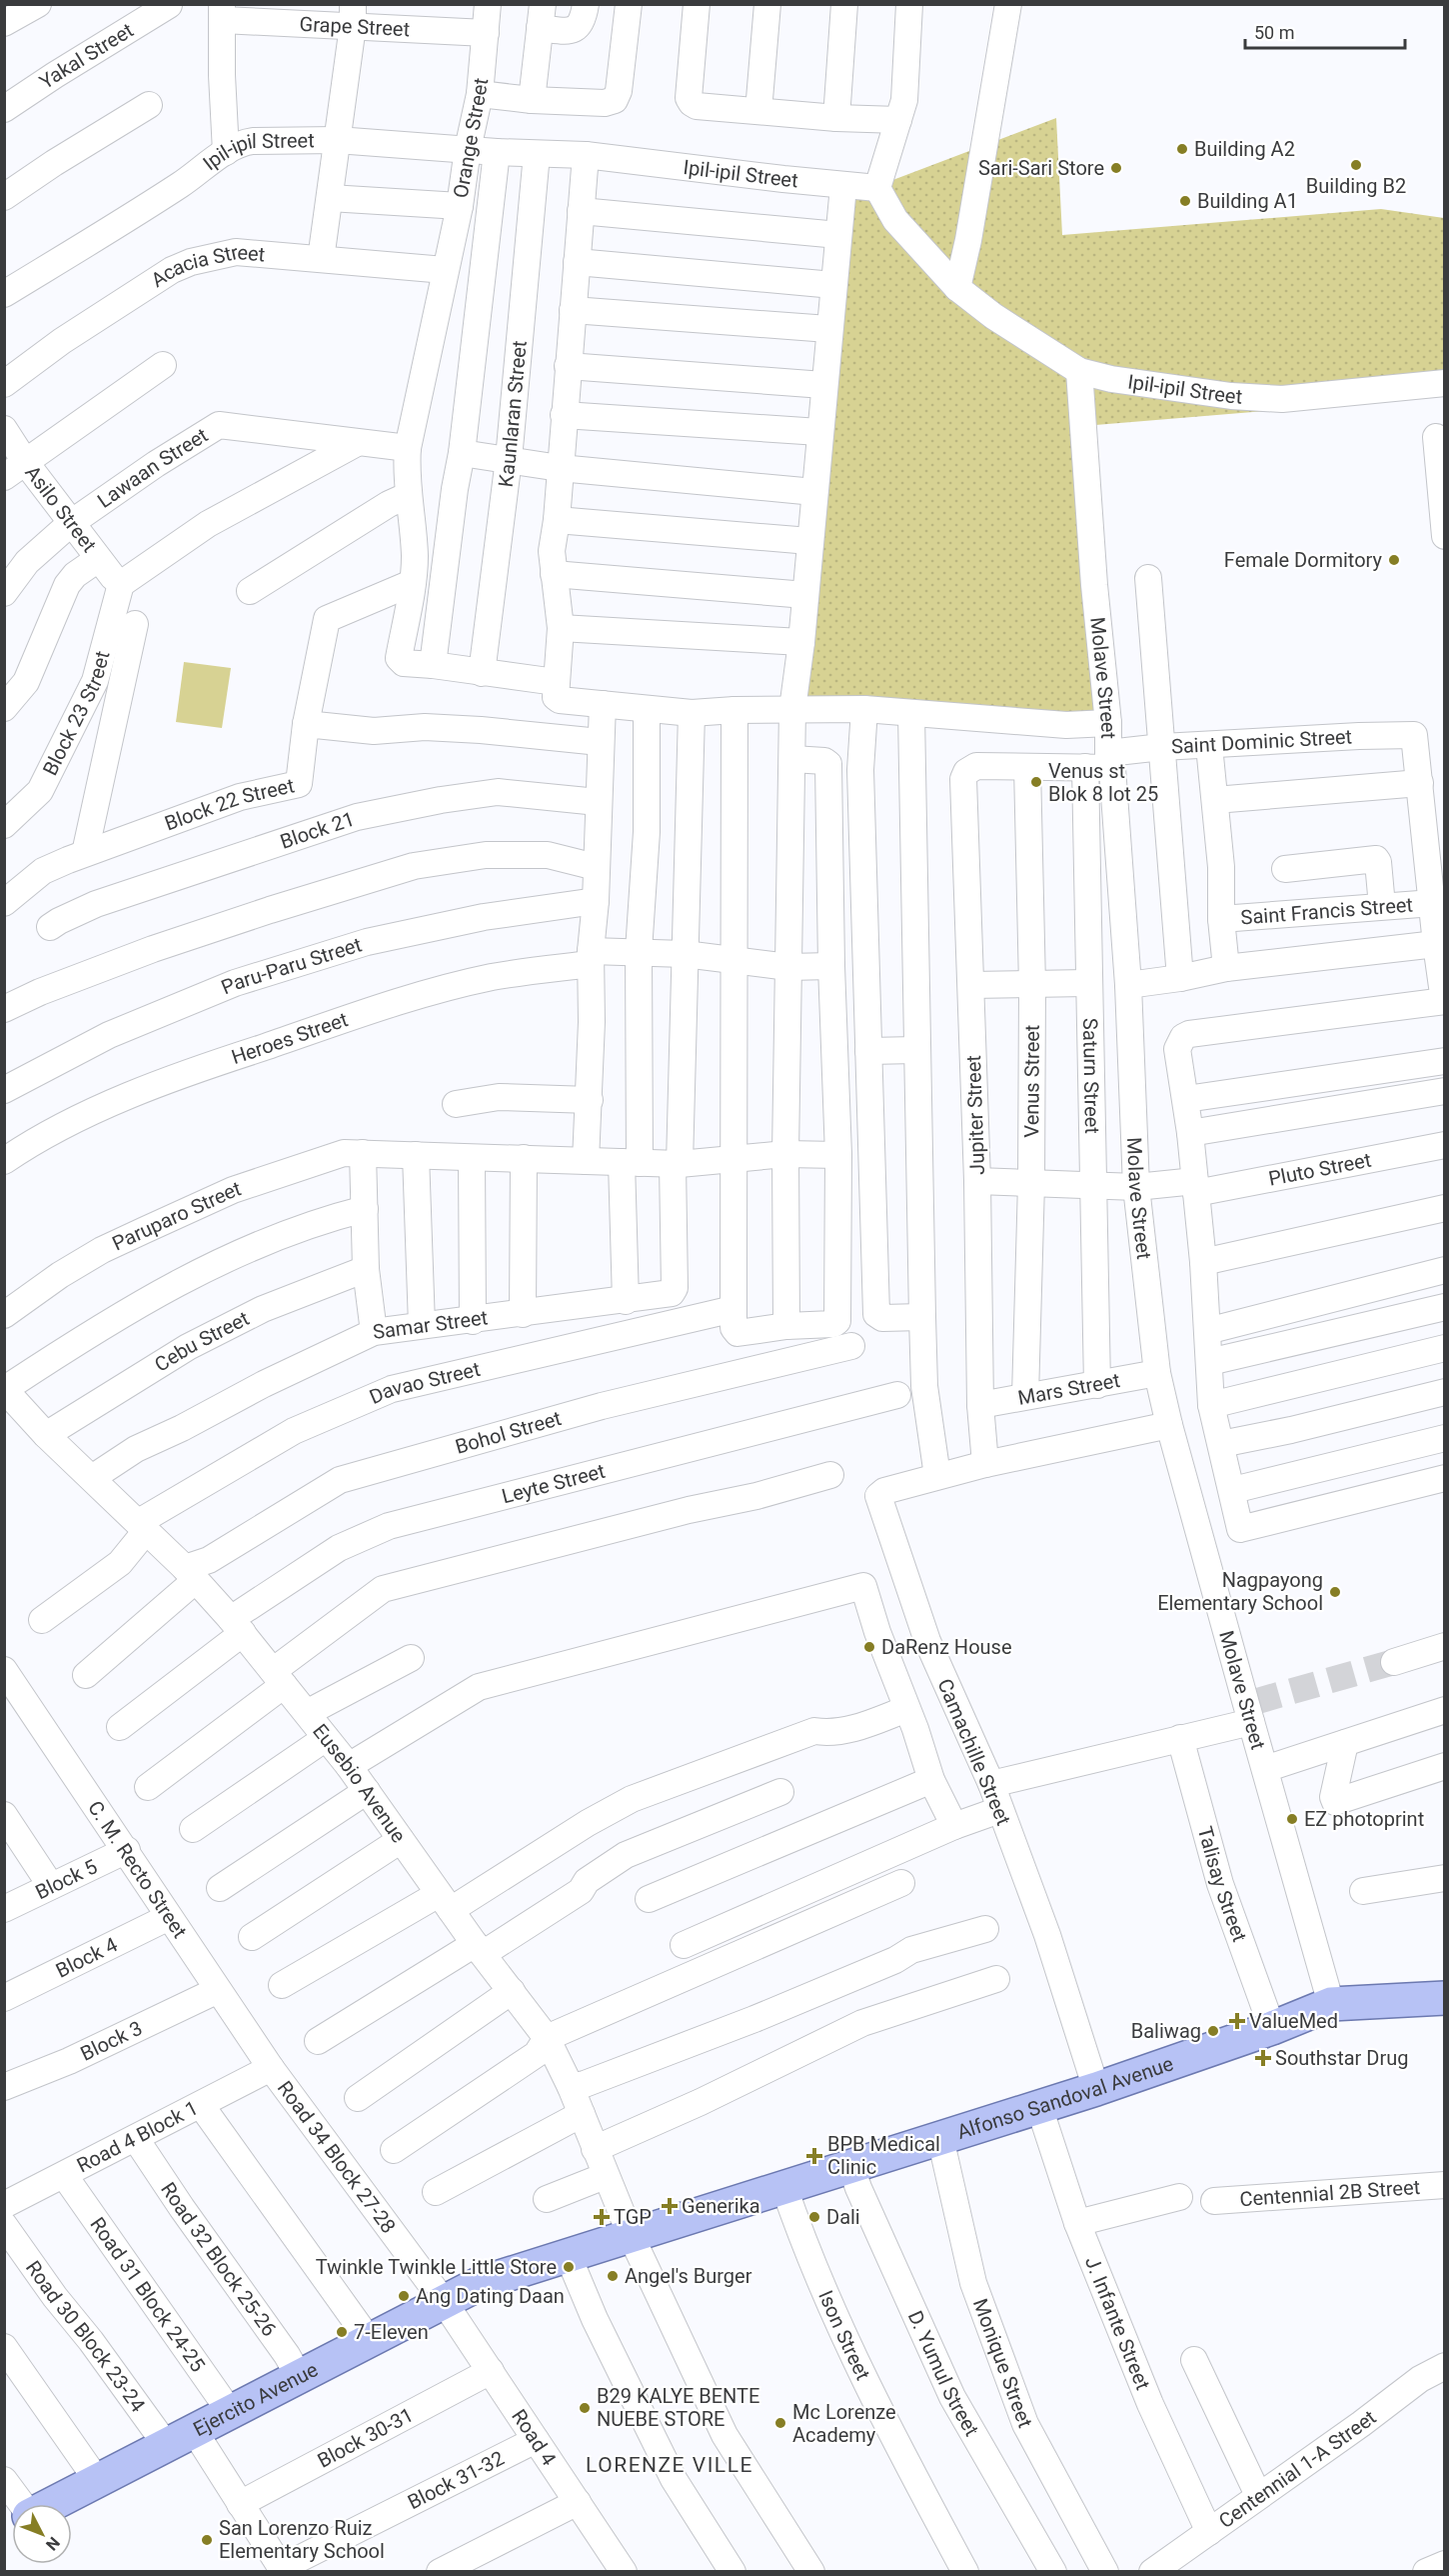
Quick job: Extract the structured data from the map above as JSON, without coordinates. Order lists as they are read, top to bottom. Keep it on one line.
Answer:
{"streets":{"main road":["Alfonso Sandoval Avenue","Ejercito Avenue"],"street":["Grape Street","Yakal Street","Orange Street","Ipil-ipil Street","Acacia Street","Kaunlaran Street","Lawaan Street","Asilo Street","Molave Street","Block 23 Street","Saint Dominic Street","Block 22 Street","Block 21","Saint Francis Street","Paru-Paru Street","Heroes Street","Saturn Street","Venus Street","Jupiter Street","Pluto Street","Paruparo Street","Samar Street","Cebu Street","Davao Street","Mars Street","Bohol Street","Leyte Street","Camachille Street","Eusebio Avenue","C. M. Recto Street","Block 5","Talisay Street","Block 4","Block 3","Road 4 Block 1","Road 34 Block 27-28","Centennial 2B Street","Road 32 Block 25-26","Road 31 Block 24-25","J. Infante Street","Ison Street","Road 30 Block 23-24","Monique Street","D. Yumul Street","Block 30-31","Road 4","Centennial 1-A Street","Block 31-32"]},"crossings":[["Grape Street","Orange Street"],["Orange Street","Ipil-ipil Street"],["Orange Street","Acacia Street"],["Orange Street","Lawaan Street"],["Ipil-ipil Street","Kaunlaran Street"],["Ipil-ipil Street","Molave Street"],["Lawaan Street","Asilo Street"],["Asilo Street","Block 23 Street"],["Molave Street","Saint Dominic Street"],["Molave Street","Pluto Street"],["Molave Street","Mars Street"],["Molave Street","Camachille Street"],["Molave Street","Alfonso Sandoval Avenue"],["Saint Dominic Street","Saturn Street"],["Saint Dominic Street","Venus Street"],["Saint Dominic Street","Jupiter Street"],["Saturn Street","Pluto Street"],["Saturn Street","Mars Street"],["Venus Street","Pluto Street"],["Venus Street","Mars Street"],["Jupiter Street","Pluto Street"],["Jupiter Street","Mars Street"],["Jupiter Street","Camachille Street"],["Paruparo Street","Samar Street"],["Samar Street","Eusebio Avenue"],["Cebu Street","Eusebio Avenue"],["Davao Street","Eusebio Avenue"],["Bohol Street","Eusebio Avenue"],["Leyte Street","Eusebio Avenue"],["Camachille Street","Alfonso Sandoval Avenue"],["Eusebio Avenue","Alfonso Sandoval Avenue"],["C. M. Recto Street","Block 5"],["C. M. Recto Street","Block 4"],["C. M. Recto Street","Block 3"],["C. M. Recto Street","Road 4 Block 1"],["C. M. Recto Street","Road 34 Block 27-28"],["Talisay Street","Alfonso Sandoval Avenue"],["Alfonso Sandoval Avenue","J. Infante Street"],["Alfonso Sandoval Avenue","Ison Street"],["Alfonso Sandoval Avenue","Monique Street"],["Alfonso Sandoval Avenue","D. Yumul Street"],["Alfonso Sandoval Avenue","Ejercito Avenue"],["Road 4 Block 1","Road 34 Block 27-28"],["Road 4 Block 1","Road 32 Block 25-26"],["Road 4 Block 1","Road 31 Block 24-25"],["Road 34 Block 27-28","Ejercito Avenue"],["Road 34 Block 27-28","Road 4"],["Road 32 Block 25-26","Ejercito Avenue"],["Road 31 Block 24-25","Ejercito Avenue"],["J. Infante Street","Centennial 1-A Street"],["Road 30 Block 23-24","Ejercito Avenue"],["Road 30 Block 23-24","Block 30-31"],["Road 30 Block 23-24","Block 31-32"],["Ejercito Avenue","Road 4"],["Block 30-31","Road 4"],["Road 4","Block 31-32"]],"districts":["LORENZE VILLE"],"places":{"other":["Building A2","Building B2","Sari-Sari Store","Building A1","Female Dormitory","Venus st Blok 8 lot 25","Nagpayong Elementary School","DaRenz House","EZ photoprint","Baliwag","Dali","Twinkle Twinkle Little Store","Angel's Burger","Ang Dating Daan","7-Eleven","B29 KALYE BENTE NUEBE STORE","Mc Lorenze Academy","San Lorenzo Ruiz Elementary School"],"health":["ValueMed","Southstar Drug","BPB Medical Clinic","Generika","TGP"]},"scale_bar":"50 m","north":"bottom right"}
